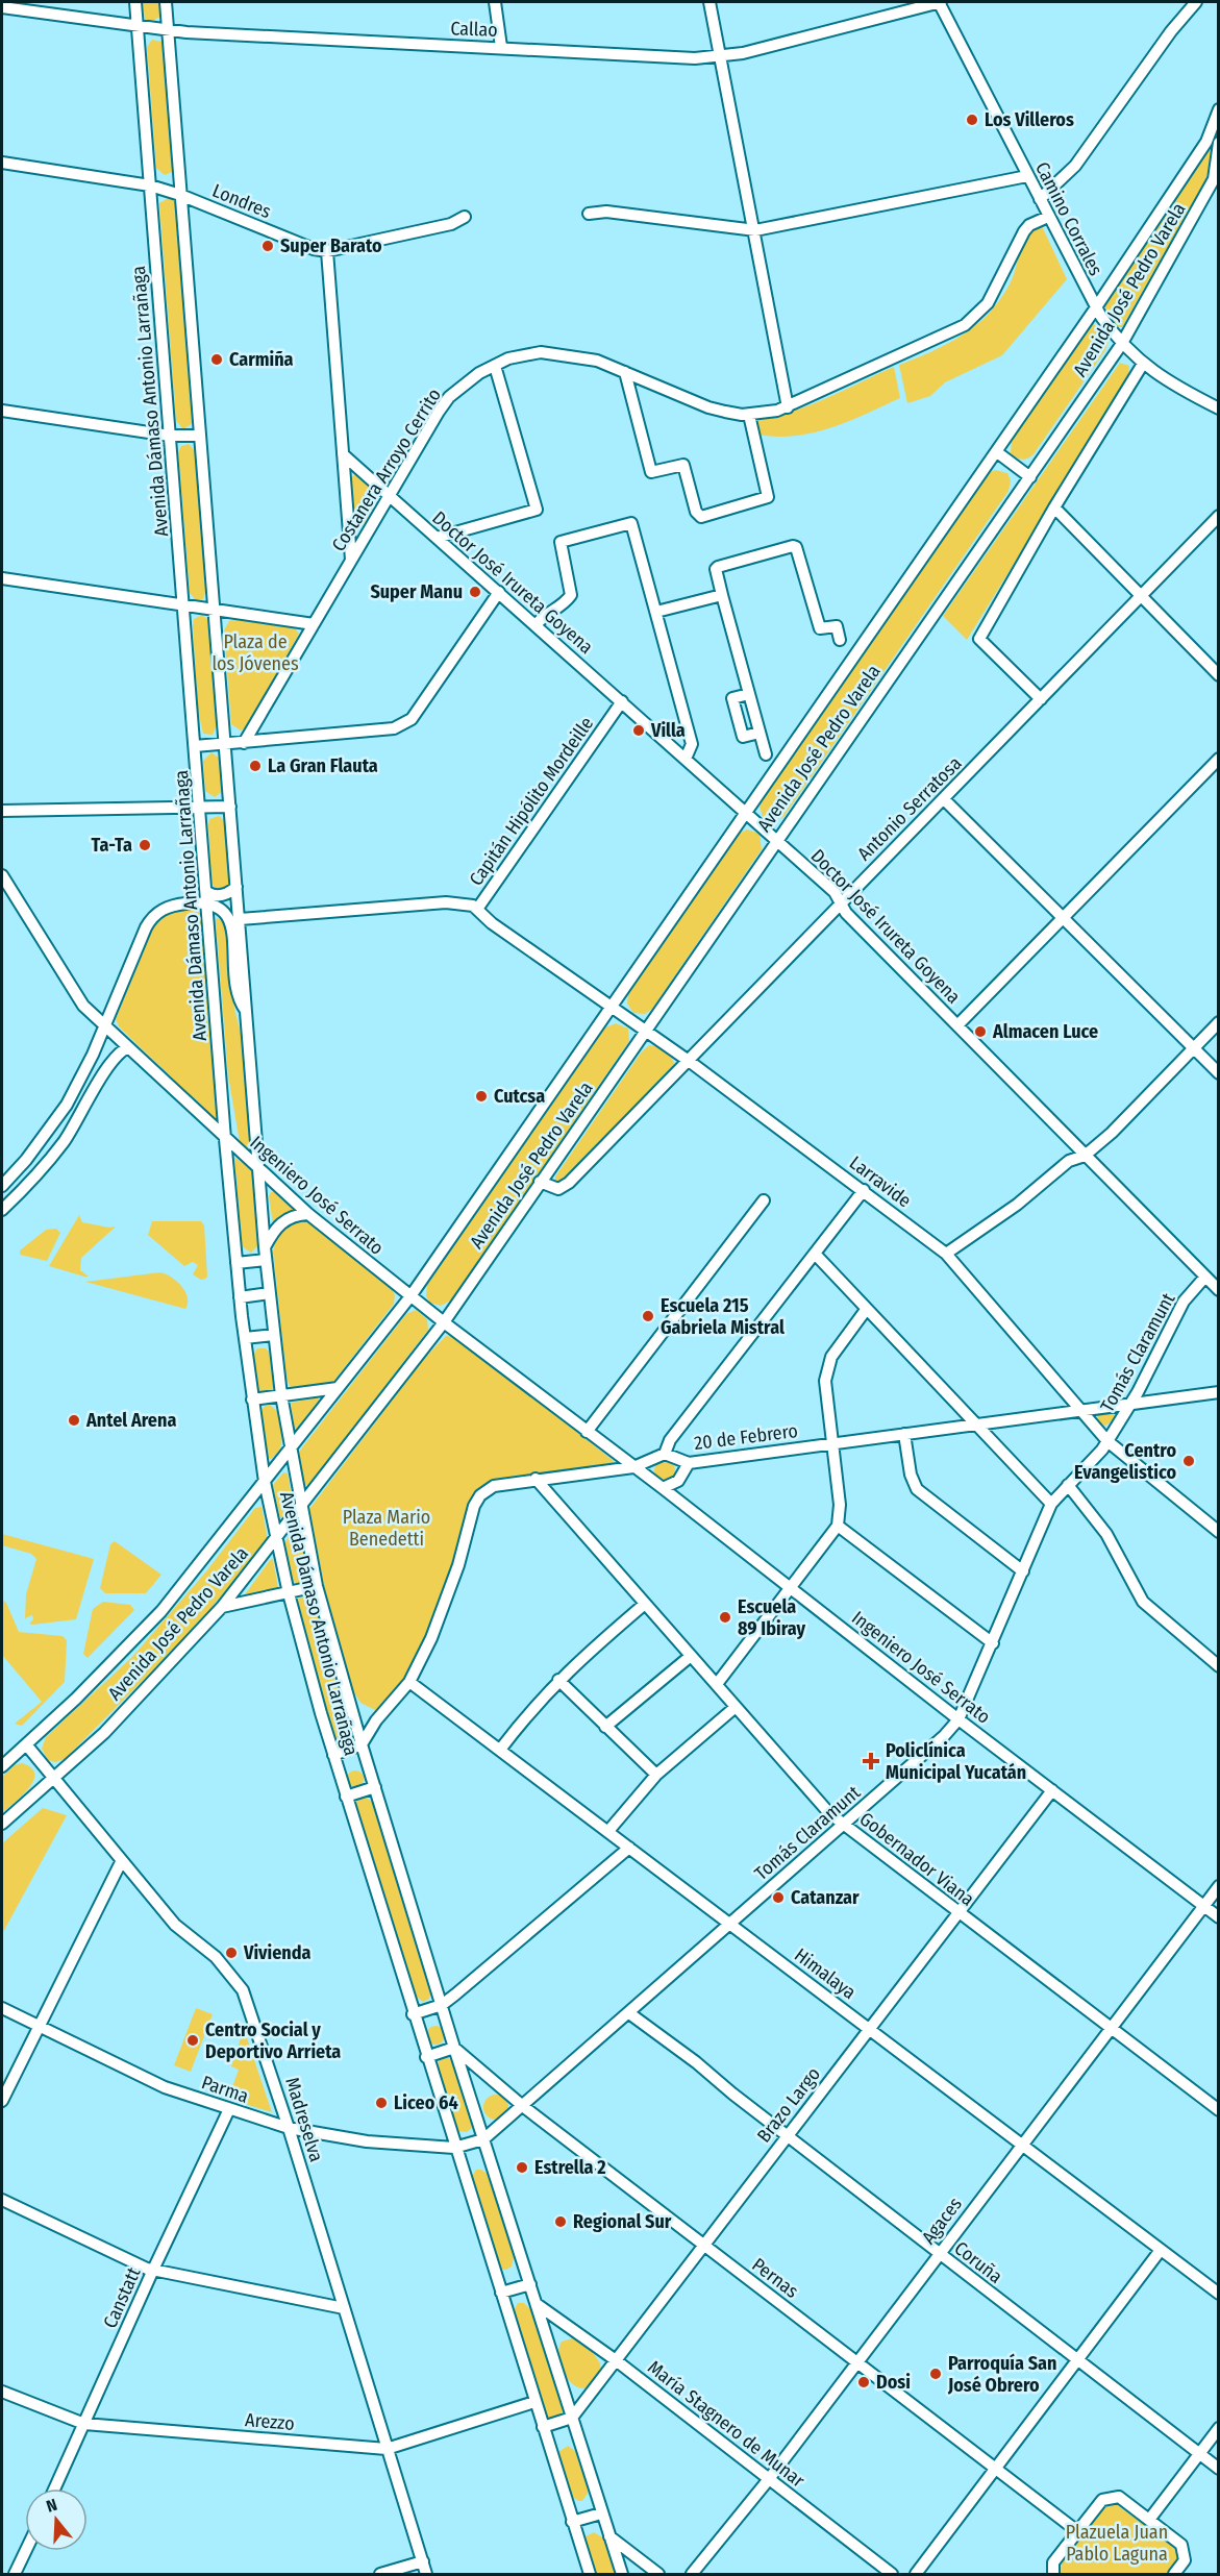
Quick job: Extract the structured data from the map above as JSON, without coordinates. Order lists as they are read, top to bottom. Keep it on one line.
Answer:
{"streets":{"street":["Callao","Londres","Camino Corrales","Avenida José Pedro Varela","Avenida Dámaso Antonio Larrañaga","Costanera Arroyo Cerrito","Doctor José Irureta Goyena","Capitán Hipólito Mordeille","Antonio Serratosa","Larravide","Ingeniero José Serrato","Tomás Claramunt","20 de Febrero","Gobernador Viana","Himalaya","Parma","Brazo Largo","Madreselva","Agaces","Coruña","Pernas","Canstatt","Arezzo","María Stagnero de Munar"]},"crossings":[["Callao","Camino Corrales"],["Callao","Avenida Dámaso Antonio Larrañaga"],["Londres","Avenida Dámaso Antonio Larrañaga"],["Camino Corrales","Avenida José Pedro Varela"],["Camino Corrales","Costanera Arroyo Cerrito"],["Avenida José Pedro Varela","Avenida Dámaso Antonio Larrañaga"],["Avenida José Pedro Varela","Doctor José Irureta Goyena"],["Avenida José Pedro Varela","Antonio Serratosa"],["Avenida José Pedro Varela","Larravide"],["Avenida José Pedro Varela","Ingeniero José Serrato"],["Avenida José Pedro Varela","Madreselva"],["Avenida Dámaso Antonio Larrañaga","Capitán Hipólito Mordeille"],["Avenida Dámaso Antonio Larrañaga","Ingeniero José Serrato"],["Avenida Dámaso Antonio Larrañaga","Tomás Claramunt"],["Avenida Dámaso Antonio Larrañaga","Parma"],["Avenida Dámaso Antonio Larrañaga","Brazo Largo"],["Avenida Dámaso Antonio Larrañaga","Pernas"],["Avenida Dámaso Antonio Larrañaga","Arezzo"],["Avenida Dámaso Antonio Larrañaga","María Stagnero de Munar"],["Costanera Arroyo Cerrito","Doctor José Irureta Goyena"],["Doctor José Irureta Goyena","Capitán Hipólito Mordeille"],["Doctor José Irureta Goyena","Antonio Serratosa"],["Doctor José Irureta Goyena","Tomás Claramunt"],["Capitán Hipólito Mordeille","Larravide"],["Antonio Serratosa","Larravide"],["Larravide","Tomás Claramunt"],["Larravide","20 de Febrero"],["Ingeniero José Serrato","Tomás Claramunt"],["Ingeniero José Serrato","Brazo Largo"],["Ingeniero José Serrato","Agaces"],["Tomás Claramunt","20 de Febrero"],["Tomás Claramunt","Gobernador Viana"],["Tomás Claramunt","Himalaya"],["Tomás Claramunt","Parma"],["Tomás Claramunt","Coruña"],["Tomás Claramunt","Pernas"],["Gobernador Viana","Brazo Largo"],["Gobernador Viana","Agaces"],["Himalaya","Brazo Largo"],["Himalaya","Agaces"],["Parma","Madreselva"],["Parma","Canstatt"],["Brazo Largo","Coruña"],["Brazo Largo","Pernas"],["Brazo Largo","María Stagnero de Munar"],["Madreselva","Arezzo"],["Agaces","Coruña"],["Agaces","Pernas"],["Agaces","María Stagnero de Munar"],["Canstatt","Arezzo"]],"parks":["Plaza de los Jóvenes","Plaza Mario Benedetti","Plazuela Juan Pablo Laguna"],"places":{"other":["Los Villeros","Super Barato","Carmiña","Super Manu","Villa","La Gran Flauta","Ta-Ta","Almacen Luce","Cutcsa","Escuela 215 Gabriela Mistral","Antel Arena","Centro Evangelistico","Escuela 89 Ibiray","Catanzar","Vivienda","Centro Social y Deportivo Arrieta","Liceo 64","Estrella 2","Regional Sur","Parroquía San José Obrero","Dosi"],"health":["Policlínica Municipal Yucatán"]},"north":"top"}
